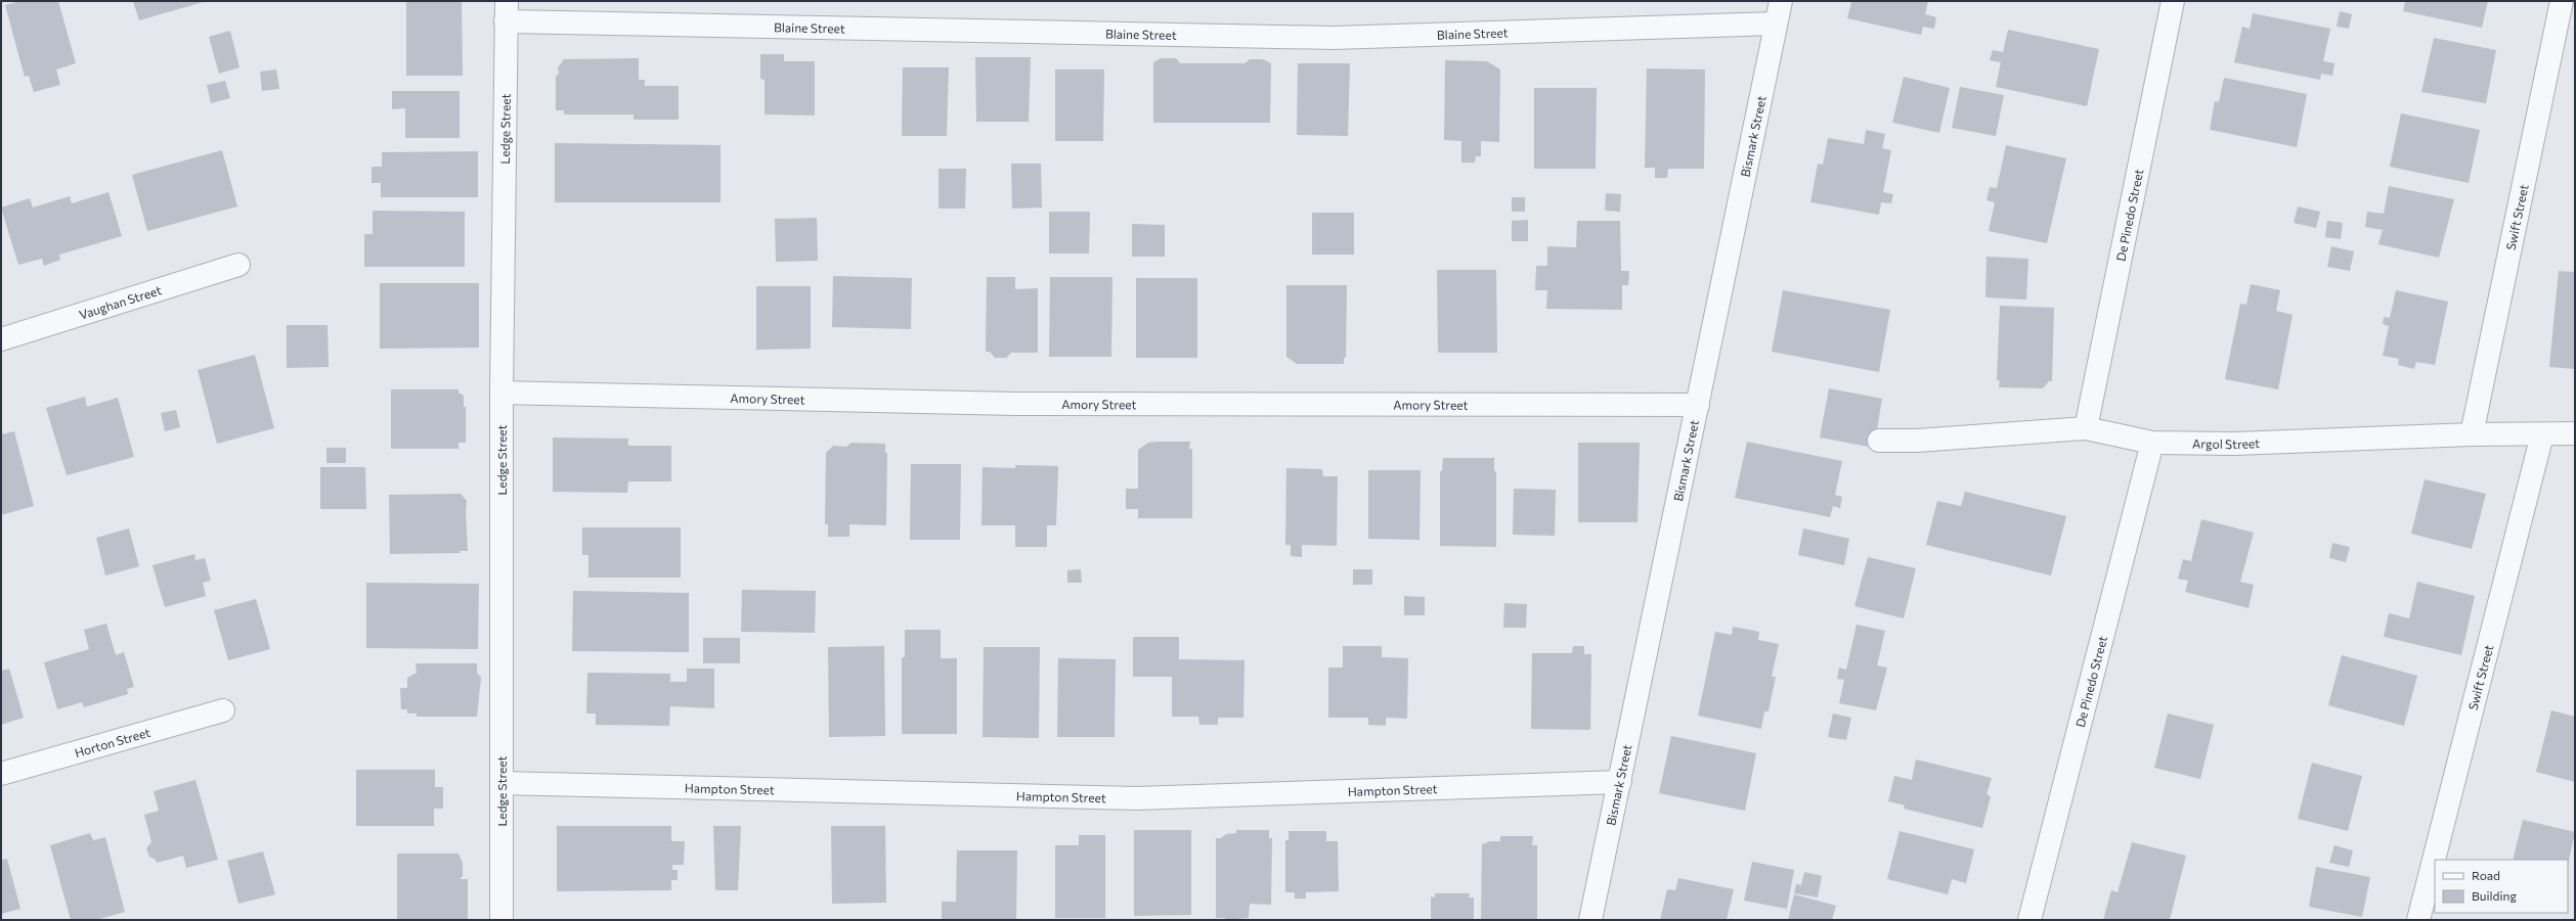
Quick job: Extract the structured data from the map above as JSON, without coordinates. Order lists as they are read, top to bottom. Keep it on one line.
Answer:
{"streets":{"street":["Blaine Street","Ledge Street","Bismark Street","De Pinedo Street","Swift Street","Vaughan Street","Amory Street","Argol Street","Horton Street","Hampton Street"]},"crossings":[["Blaine Street","Ledge Street"],["Blaine Street","Bismark Street"],["Ledge Street","Amory Street"],["Ledge Street","Hampton Street"],["Bismark Street","Amory Street"],["Bismark Street","Hampton Street"],["De Pinedo Street","Argol Street"],["Swift Street","Argol Street"]],"legend":["Road","Building"]}
